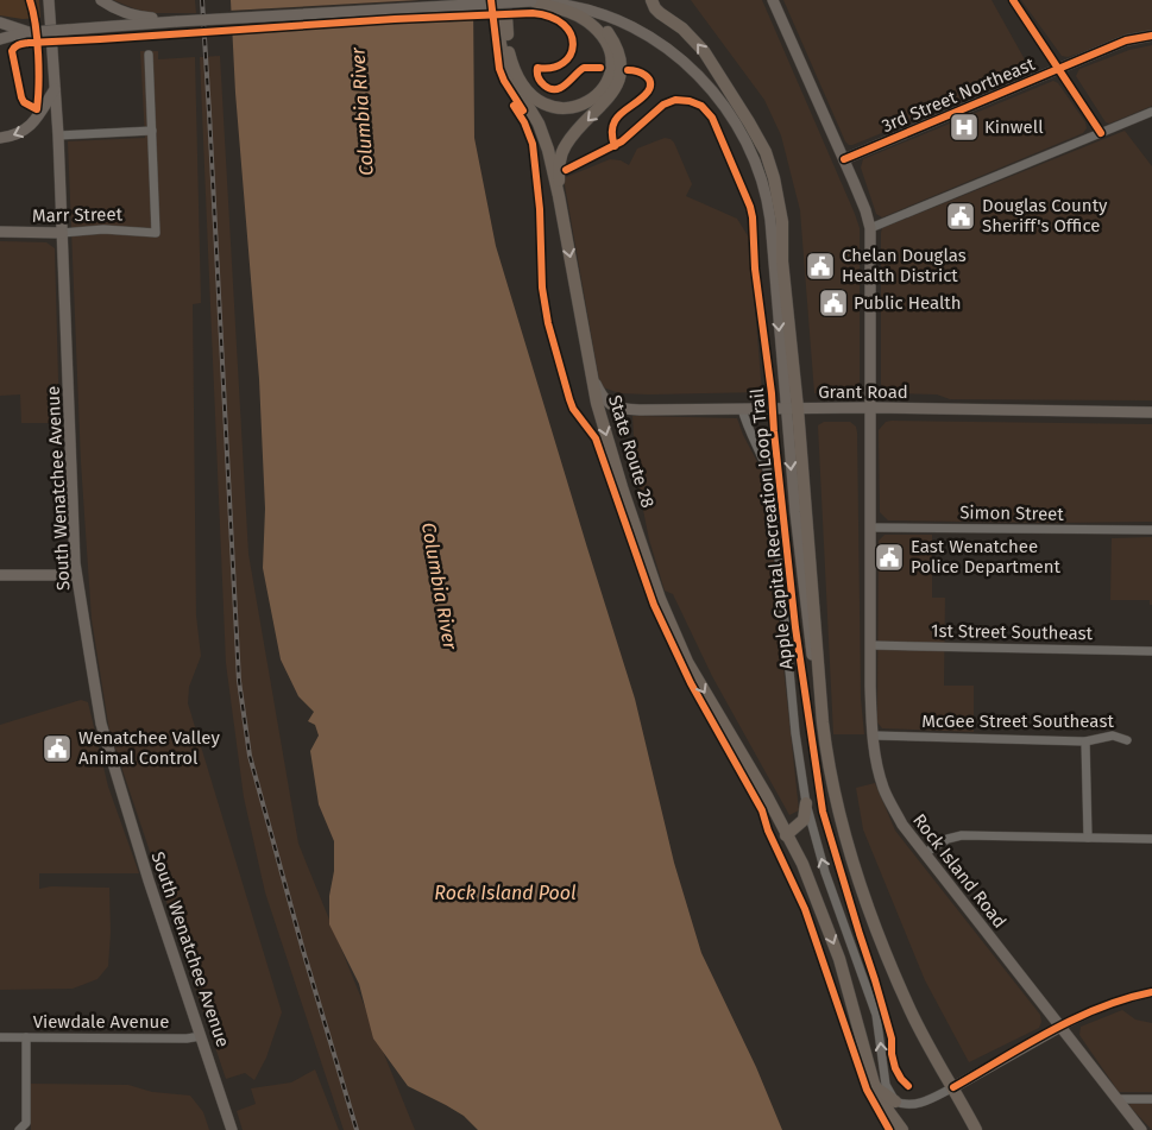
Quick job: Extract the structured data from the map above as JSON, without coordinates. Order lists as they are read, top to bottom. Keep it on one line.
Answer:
{"streets":{"highway":["State Route 28"],"main road":["3rd Street Northeast","Marr Street","Grant Road","South Wenatchee Avenue","Rock Island Road"],"street":["Simon Street","1st Street Southeast","McGee Street Southeast","Viewdale Avenue"],"cycle path":["Apple Capital Recreation Loop Trail"]},"crossings":[["3rd Street Northeast","Rock Island Road"],["Marr Street","South Wenatchee Avenue"],["Grant Road","State Route 28"],["Grant Road","Rock Island Road"],["South Wenatchee Avenue","Viewdale Avenue"],["Simon Street","Rock Island Road"],["1st Street Southeast","Rock Island Road"],["McGee Street Southeast","Rock Island Road"]],"water":["Columbia River","Rock Island Pool"],"places":{"hospital":["Kinwell"],"public building":["Douglas County Sheriff's Office","Chelan Douglas Health District","Public Health","East Wenatchee Police Department","Wenatchee Valley Animal Control"]}}
